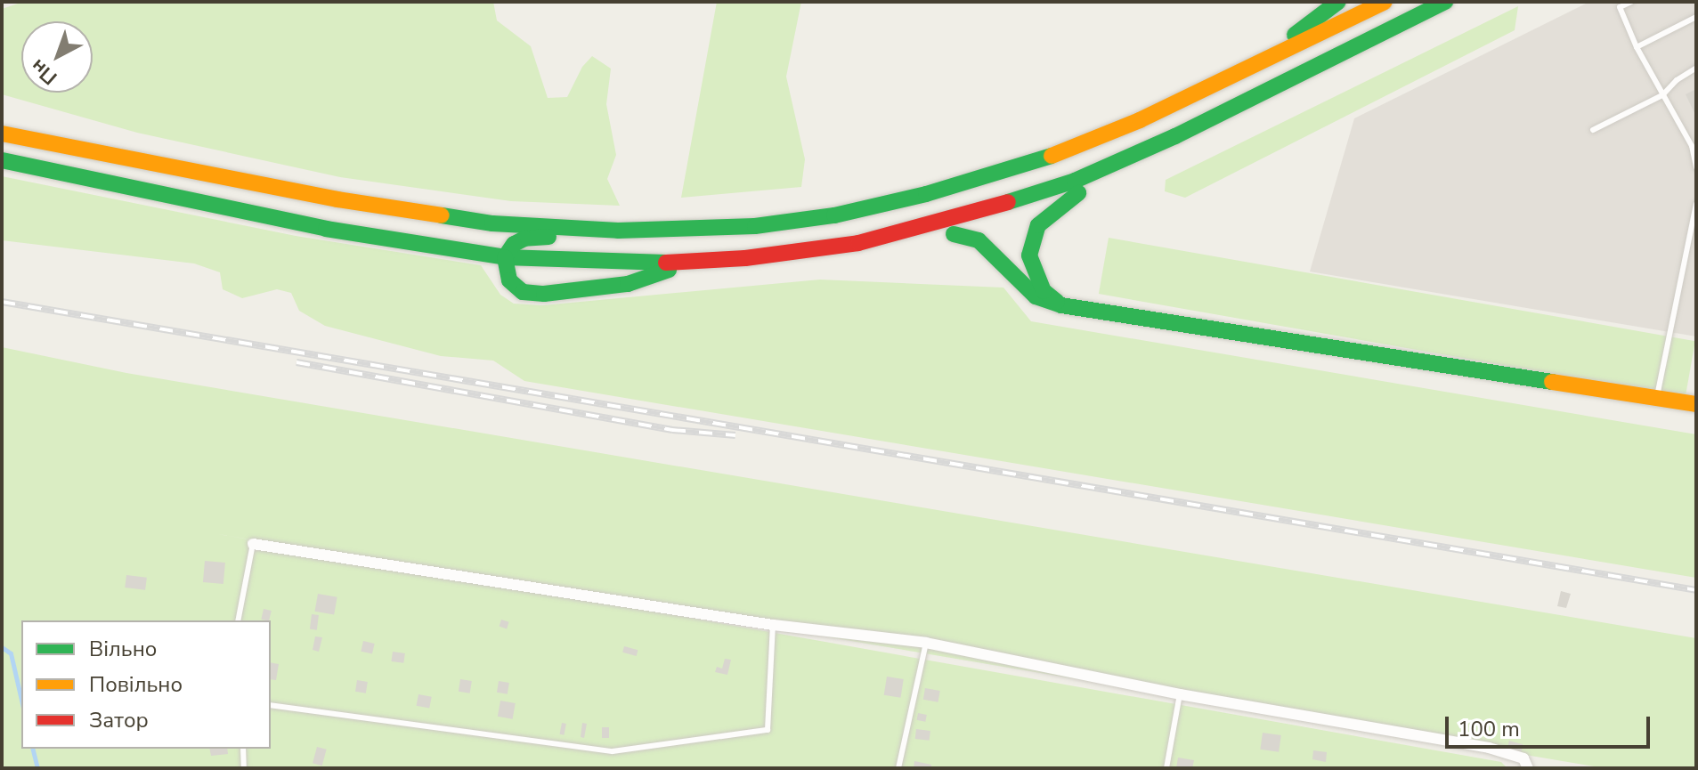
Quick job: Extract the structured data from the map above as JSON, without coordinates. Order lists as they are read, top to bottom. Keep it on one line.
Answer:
{"legend":["Вільно","Повільно","Затор"],"scale_bar":"100 m","north":"bottom left"}
